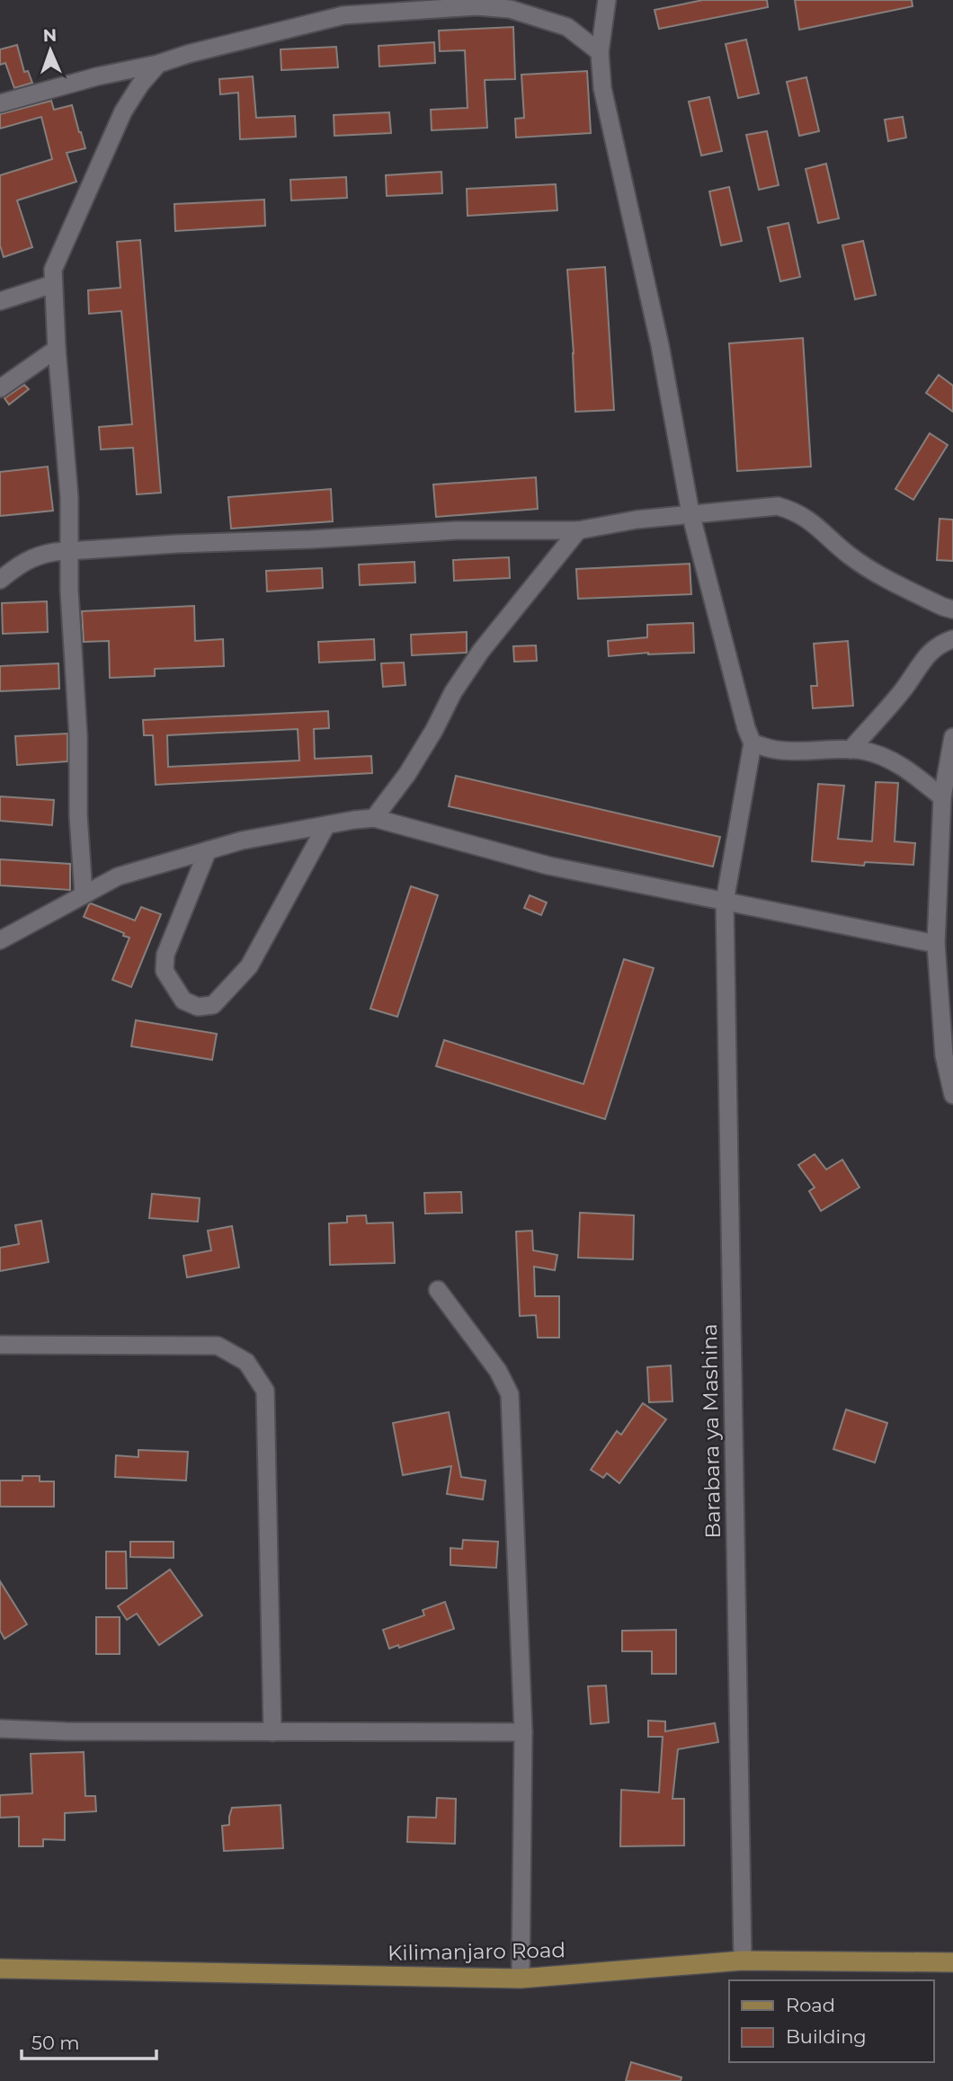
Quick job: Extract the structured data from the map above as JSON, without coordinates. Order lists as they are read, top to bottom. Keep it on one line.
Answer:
{"streets":{"main road":["Kilimanjaro Road"],"street":["Barabara ya Mashina"]},"crossings":[["Barabara ya Mashina","Kilimanjaro Road"]],"legend":["Road","Building"],"scale_bar":"50 m","north":"top"}
